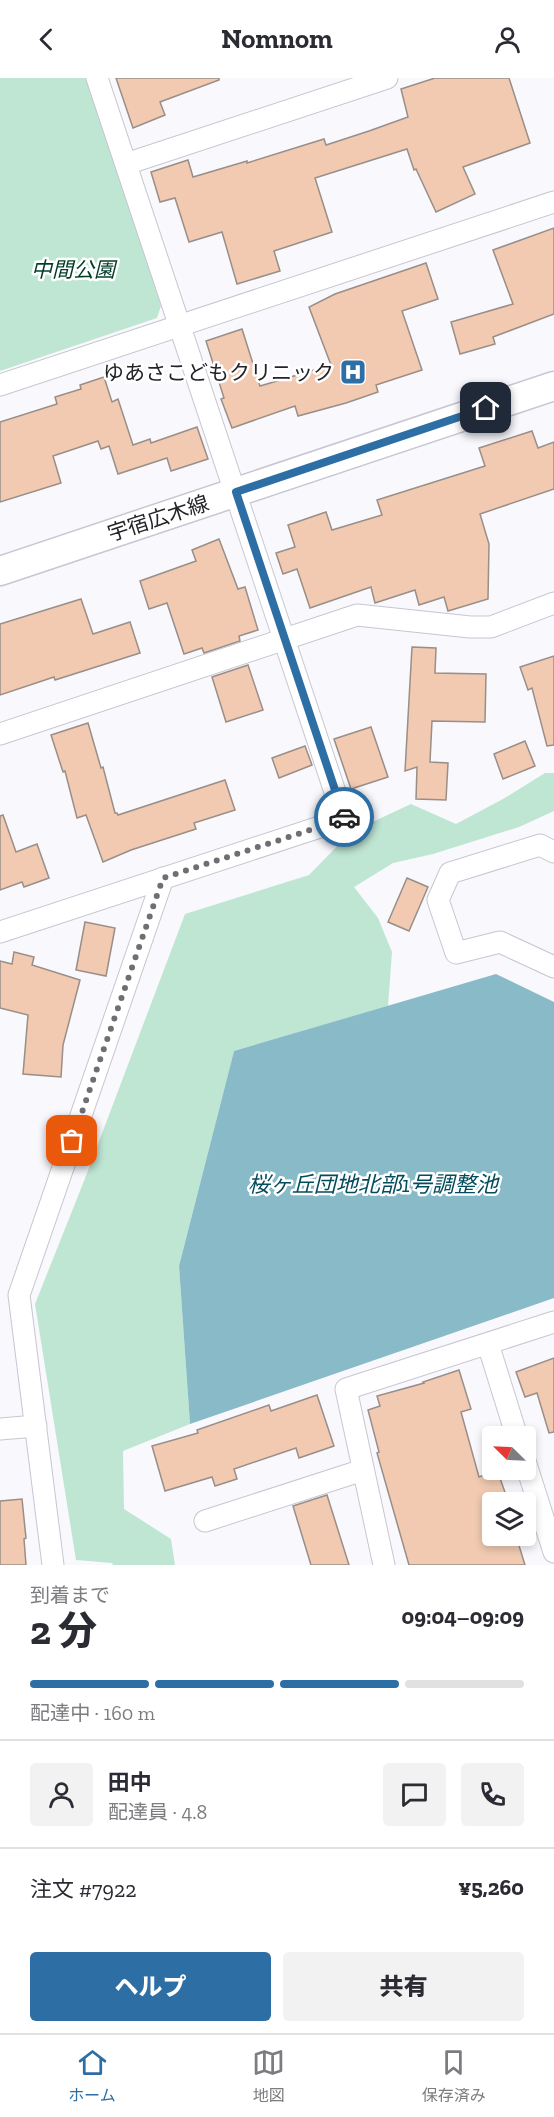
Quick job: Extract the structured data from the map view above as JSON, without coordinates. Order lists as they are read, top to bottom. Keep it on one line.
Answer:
{"streets":{"street":["宇宿広木線"]},"water":["桜ヶ丘団地北部1号調整池"],"parks":["中間公園"],"places":{"hospital":["ゆあさこどもクリニック"]},"north":"top left","page":{"header":"Nomnom","heading":["2 分","到着まで","09:04–09:09"],"panel":["田中","配達員 · 4.8","注文 #7922","¥5,260"],"bar":"配達中 · 160 m","buttons":["ヘルプ","共有"],"tabs":["ホーム","地図","保存済み"]}}
